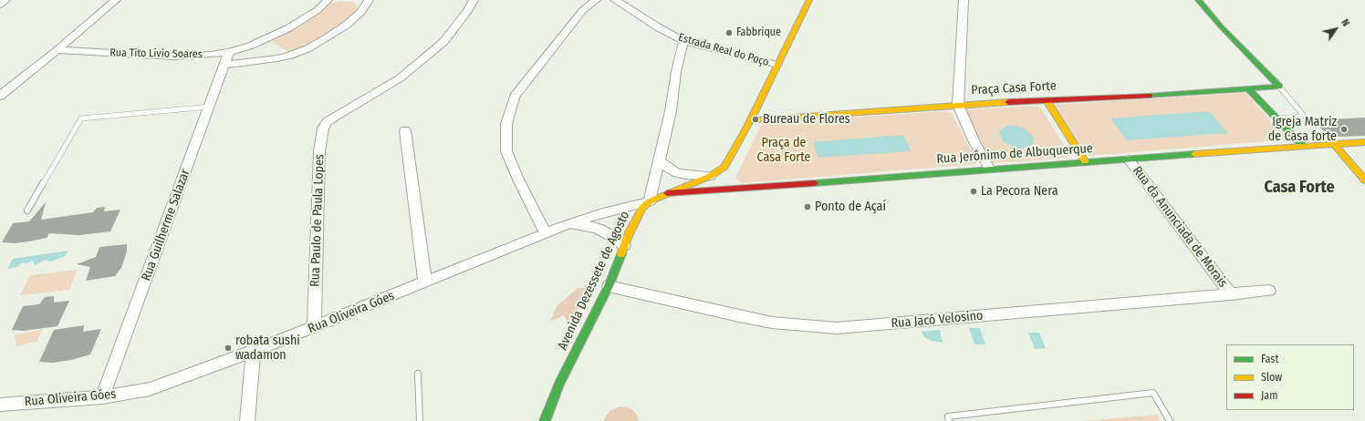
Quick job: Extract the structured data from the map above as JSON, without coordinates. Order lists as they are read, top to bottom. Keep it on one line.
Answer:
{"streets":{"street":["Estrada Real do Poço","Rua Tito Lívio Soares","Praça Casa Forte","Rua Jerônimo de Albuquerque","Rua Paulo de Paula Lopes","Rua Guilherme Salazar","Rua da Anunciada de Morais","Avenida Dezessete de Agosto","Rua Oliveira Góes","Rua Jacó Velosino"]},"crossings":[["Estrada Real do Poço","Avenida Dezessete de Agosto"],["Rua Tito Lívio Soares","Rua Guilherme Salazar"],["Praça Casa Forte","Avenida Dezessete de Agosto"],["Rua Jerônimo de Albuquerque","Rua da Anunciada de Morais"],["Rua Jerônimo de Albuquerque","Avenida Dezessete de Agosto"],["Rua Paulo de Paula Lopes","Rua Oliveira Góes"],["Rua Guilherme Salazar","Rua Oliveira Góes"],["Rua da Anunciada de Morais","Rua Jacó Velosino"],["Avenida Dezessete de Agosto","Rua Oliveira Góes"],["Avenida Dezessete de Agosto","Rua Jacó Velosino"]],"districts":["Casa Forte"],"parks":["Praça de Casa Forte"],"places":["Fabbrique","Bureau de Flores","Igreja Matriz de Casa forte","La Pecora Nera","Ponto de Açaí","robata sushi wadamon"],"legend":["Fast","Slow","Jam"],"north":"top right"}
